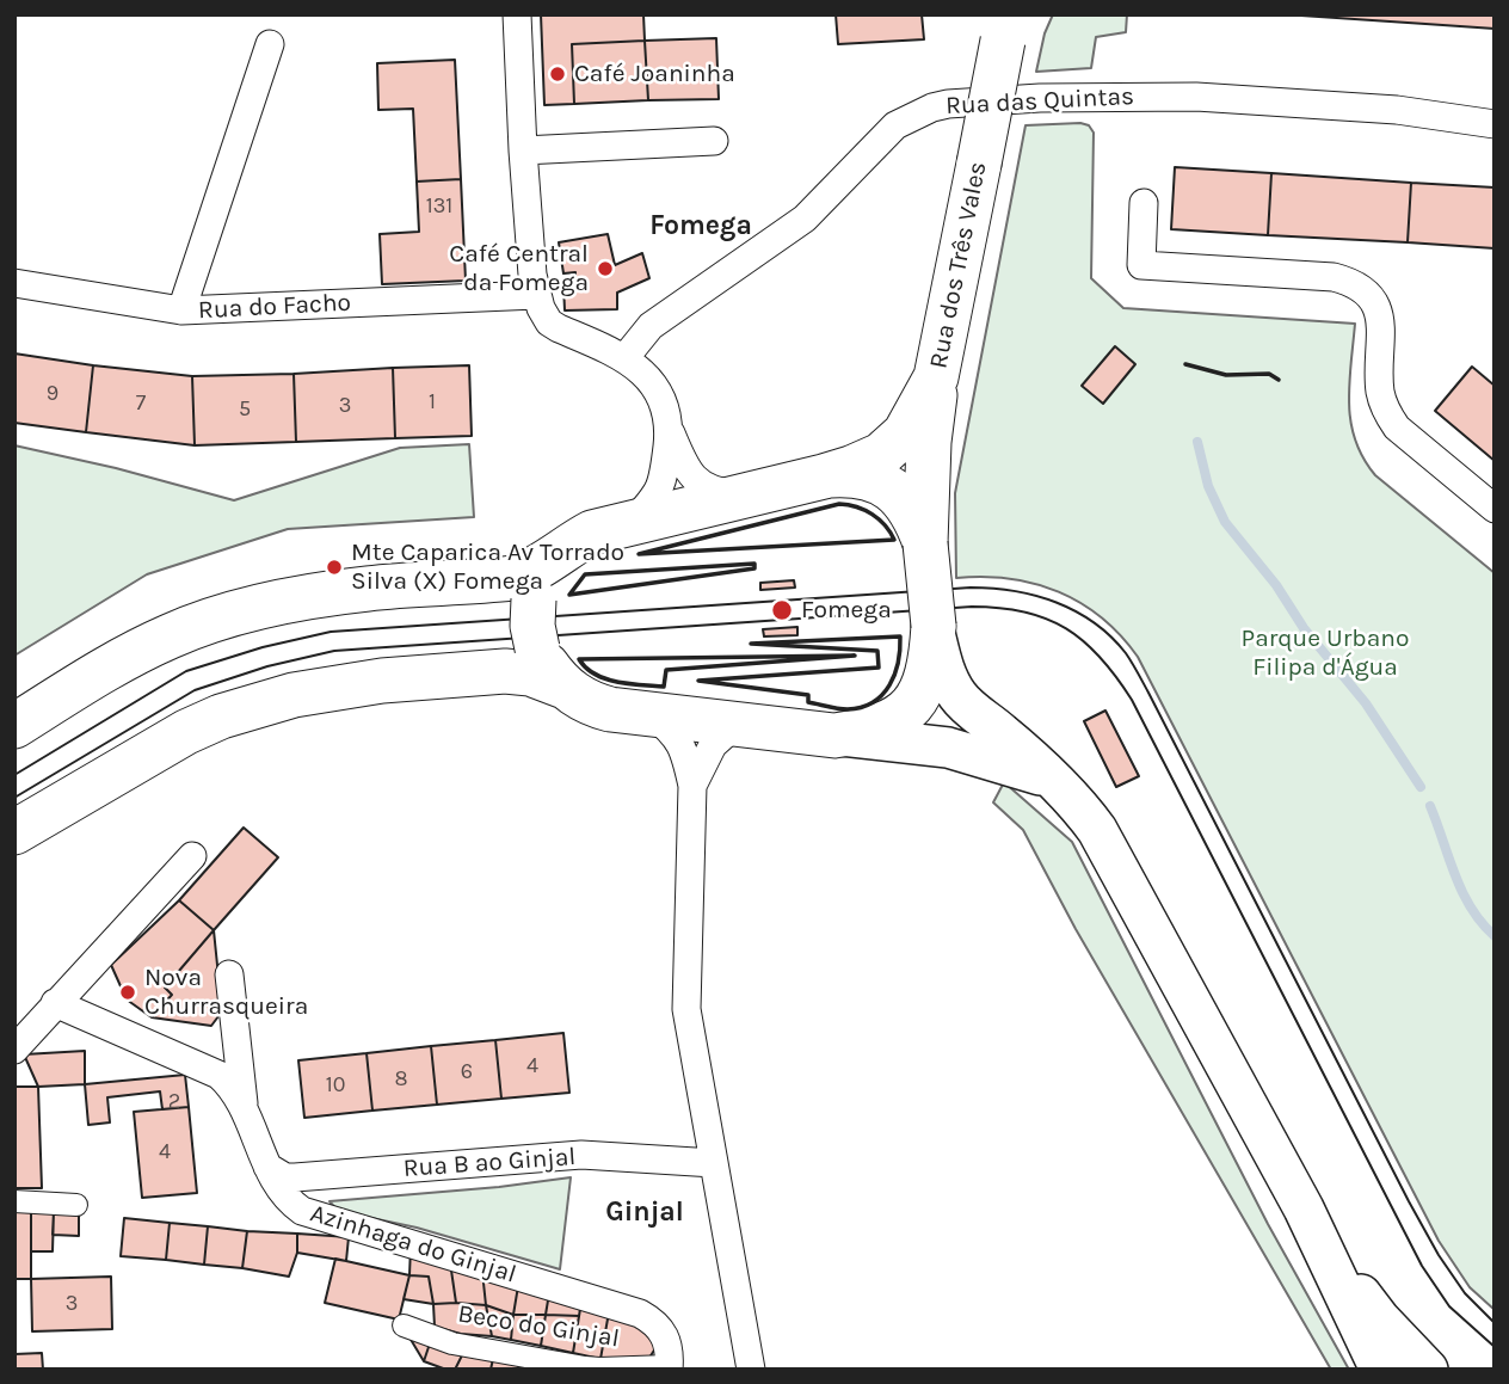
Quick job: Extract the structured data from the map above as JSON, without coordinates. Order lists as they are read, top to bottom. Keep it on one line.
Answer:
{"streets":{"main road":["Rua dos Três Vales"],"street":["Rua das Quintas","Rua do Facho","Rua B ao Ginjal","Azinhaga do Ginjal","Beco do Ginjal"]},"crossings":[["Rua B ao Ginjal","Azinhaga do Ginjal"],["Azinhaga do Ginjal","Beco do Ginjal"]],"districts":["Fomega","Ginjal"],"parks":["Parque Urbano Filipa d'Água"],"places":["Café Joaninha","Café Central da Fomega","Mte Caparica Av Torrado Silva (X) Fomega","Fomega","Nova Churrasqueira"],"house_numbers":["131","9","1","7","3","5","4","6","8","10","2","4","3"]}
